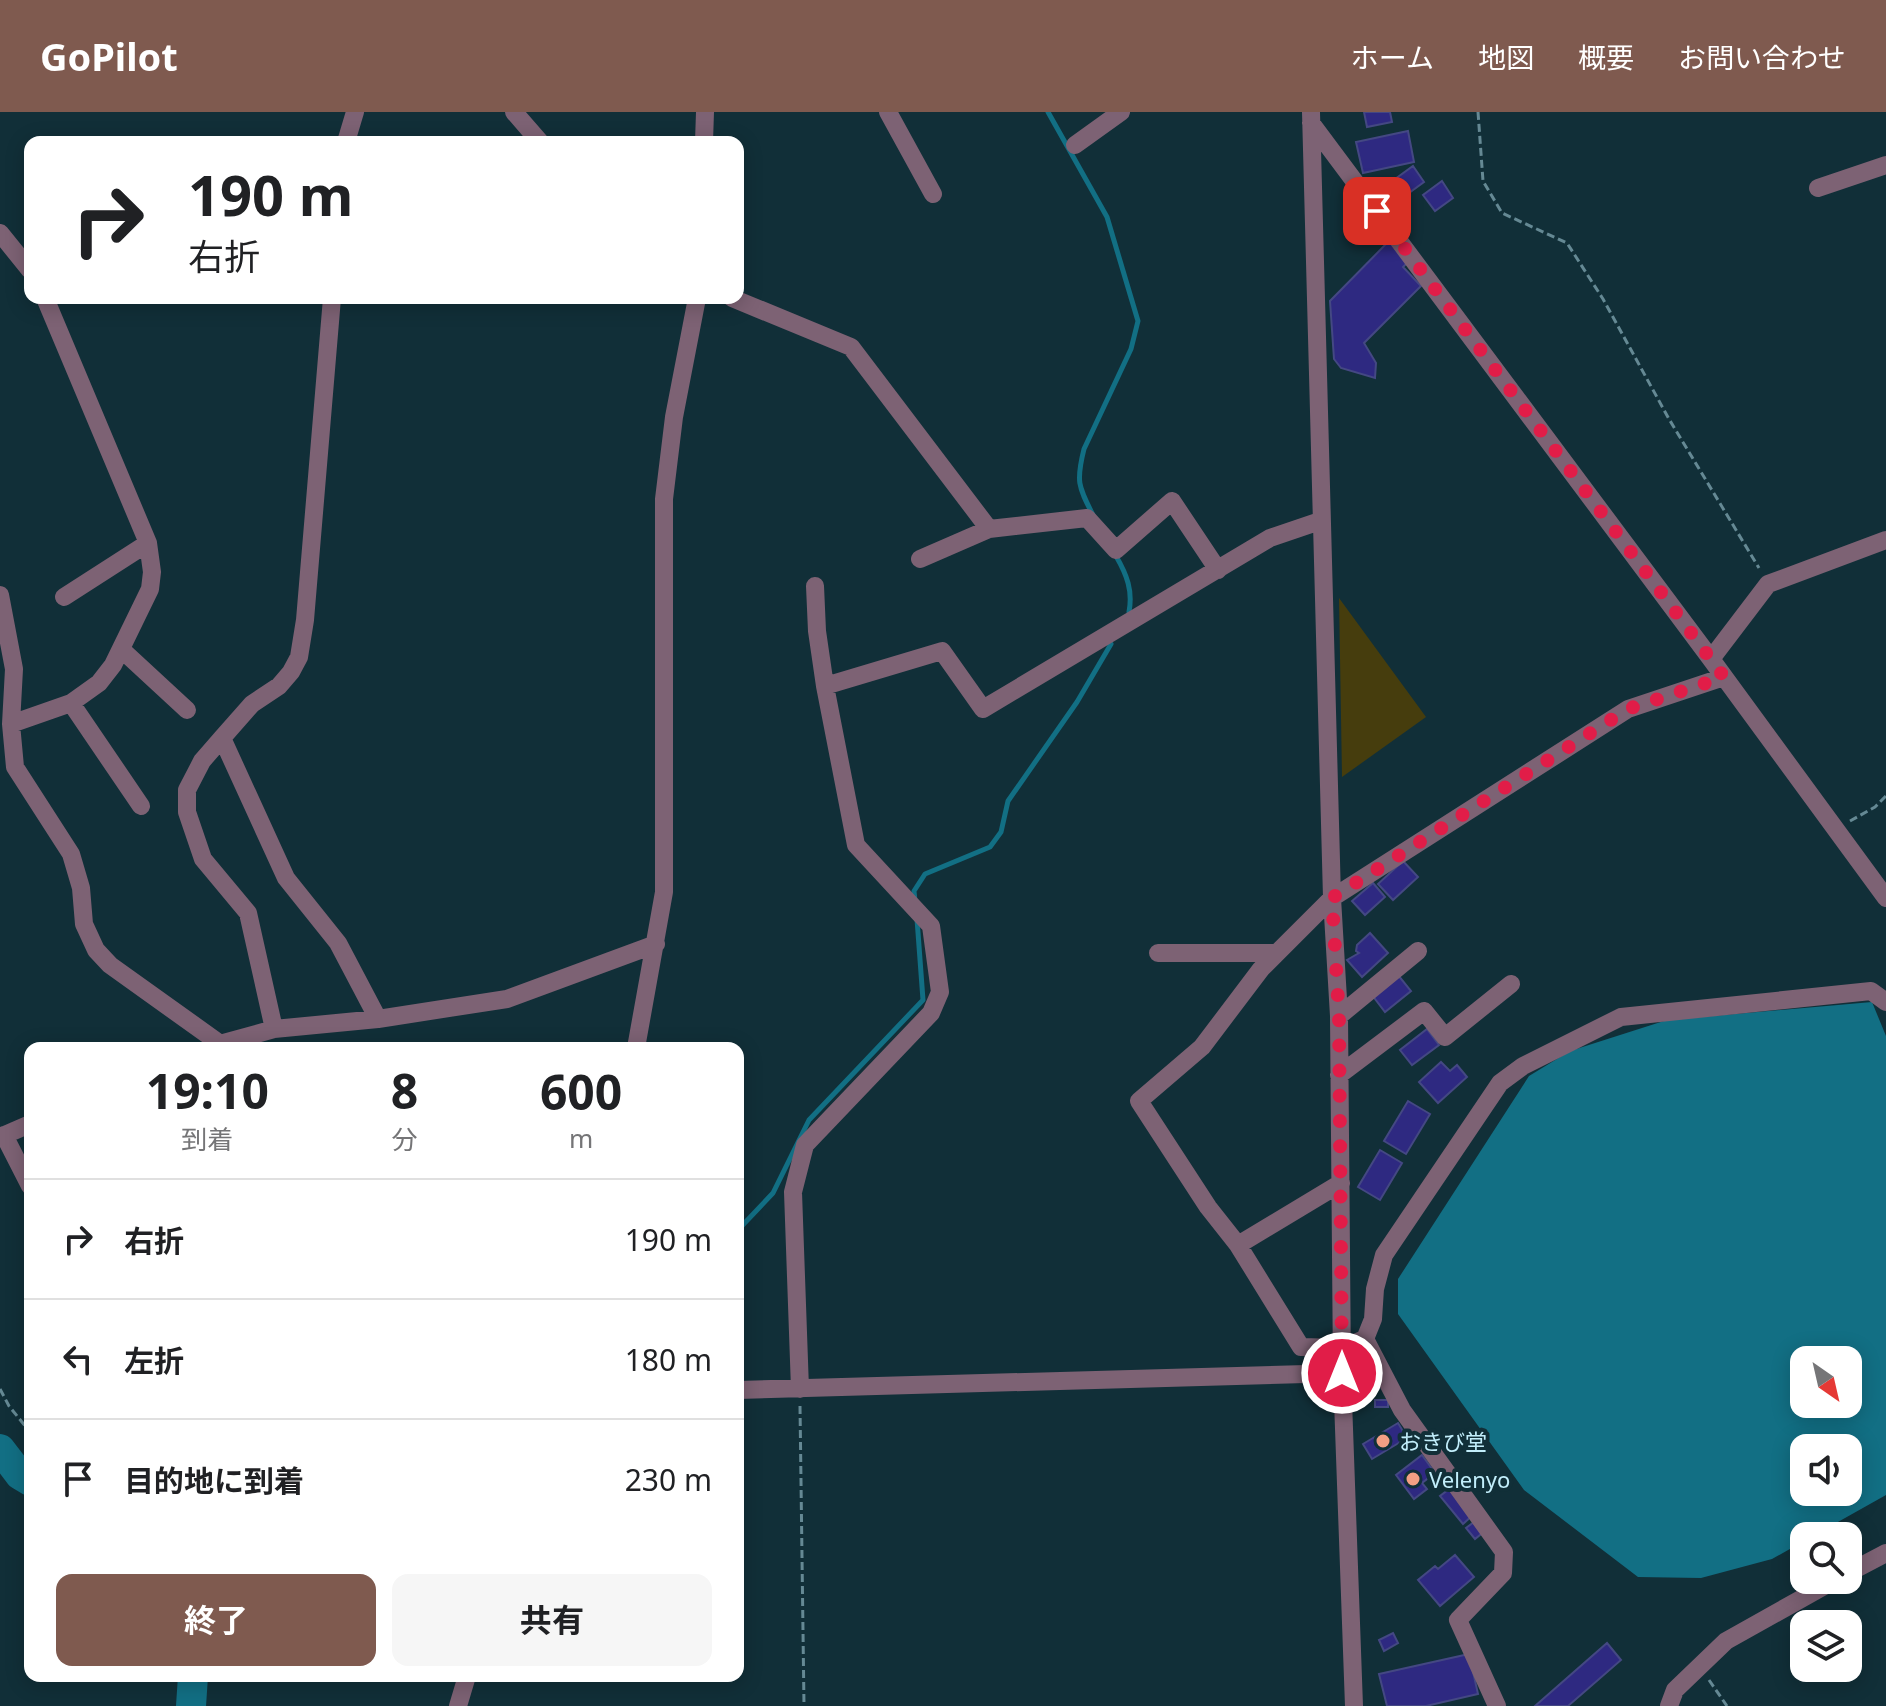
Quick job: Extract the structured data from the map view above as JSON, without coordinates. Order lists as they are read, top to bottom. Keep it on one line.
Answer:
{"places":["おきび堂","Velenyo"],"north":"bottom right","page":{"header":"GoPilot","nav":["ホーム","地図","概要","お問い合わせ"],"turn":["190 m","右折"],"eta":["19:10","到着","8","分","600","m"],"list":[{"name":"右折","value":"190 m"},{"name":"左折","value":"180 m"},{"name":"目的地に到着","value":"230 m"}],"buttons":["終了","共有"]}}
